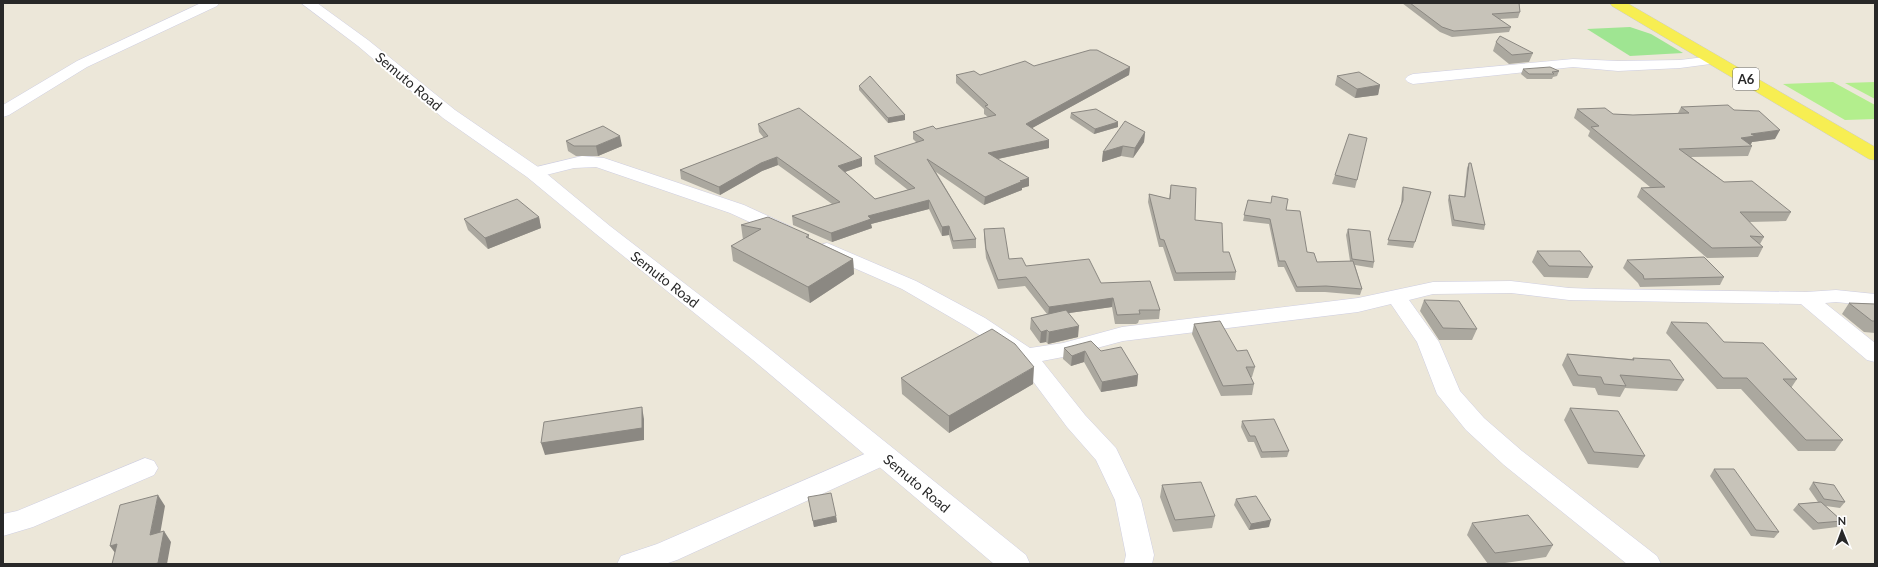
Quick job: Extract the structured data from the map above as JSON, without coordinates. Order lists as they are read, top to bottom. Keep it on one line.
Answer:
{"streets":{"main road":["A6","Semuto Road"]},"north":"top"}
